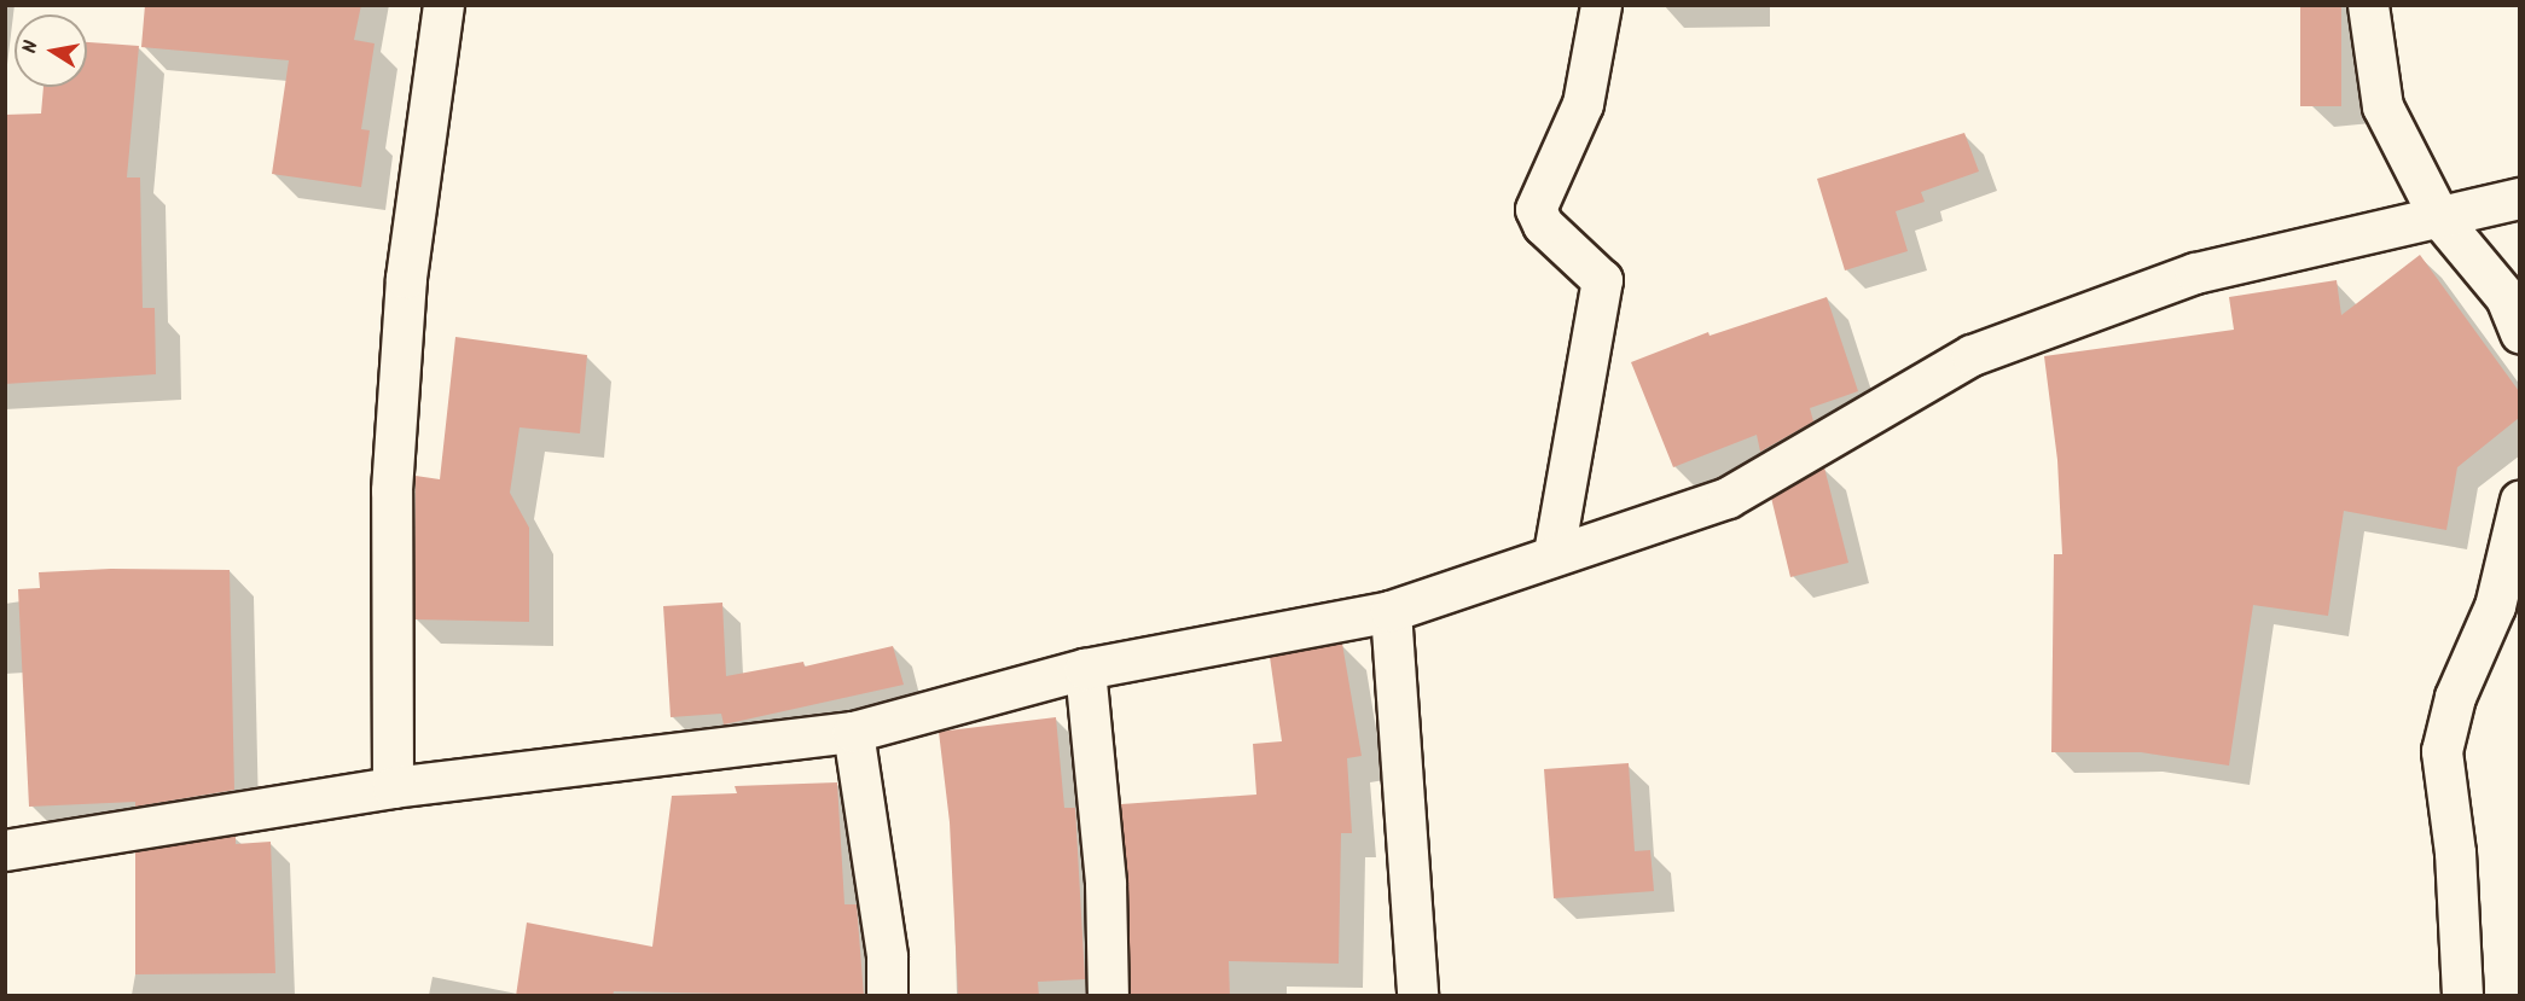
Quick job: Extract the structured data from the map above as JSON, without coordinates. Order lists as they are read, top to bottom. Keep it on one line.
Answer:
{"north":"left"}
